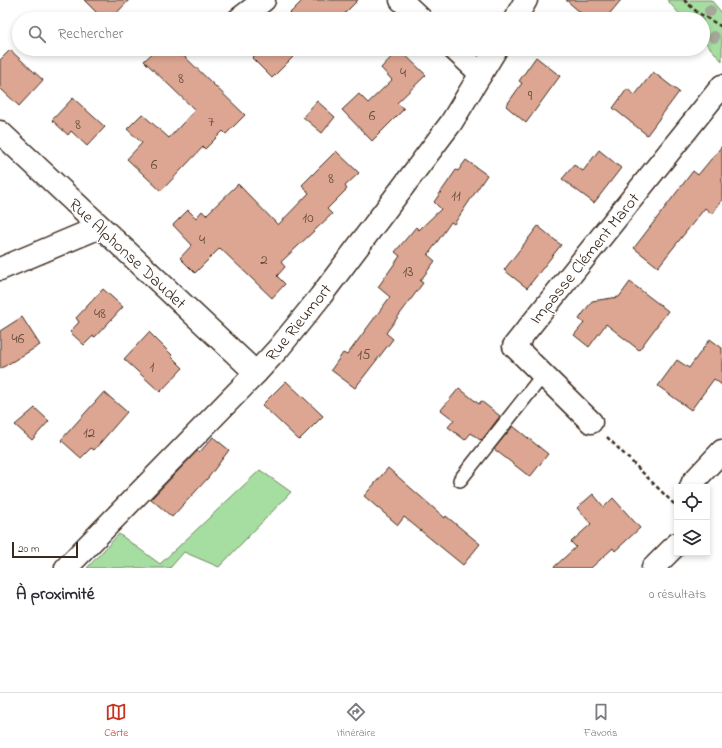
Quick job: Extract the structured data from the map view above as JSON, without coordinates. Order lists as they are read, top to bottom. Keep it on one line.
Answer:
{"streets":{"street":["Rue Alphonse Daudet","Impasse Clément Marot","Rue Rieumort"]},"crossings":[["Rue Alphonse Daudet","Rue Rieumort"]],"house_numbers":["4","8","9","6","7","8","6","8","11","10","4","2","13","48","46","15","1","12"],"scale_bar":"20 m","page":{"search":"Rechercher","scale":"20 m","heading":["À proximité","0 résultats"],"nav":["Carte","Itinéraire","Favoris"]}}
